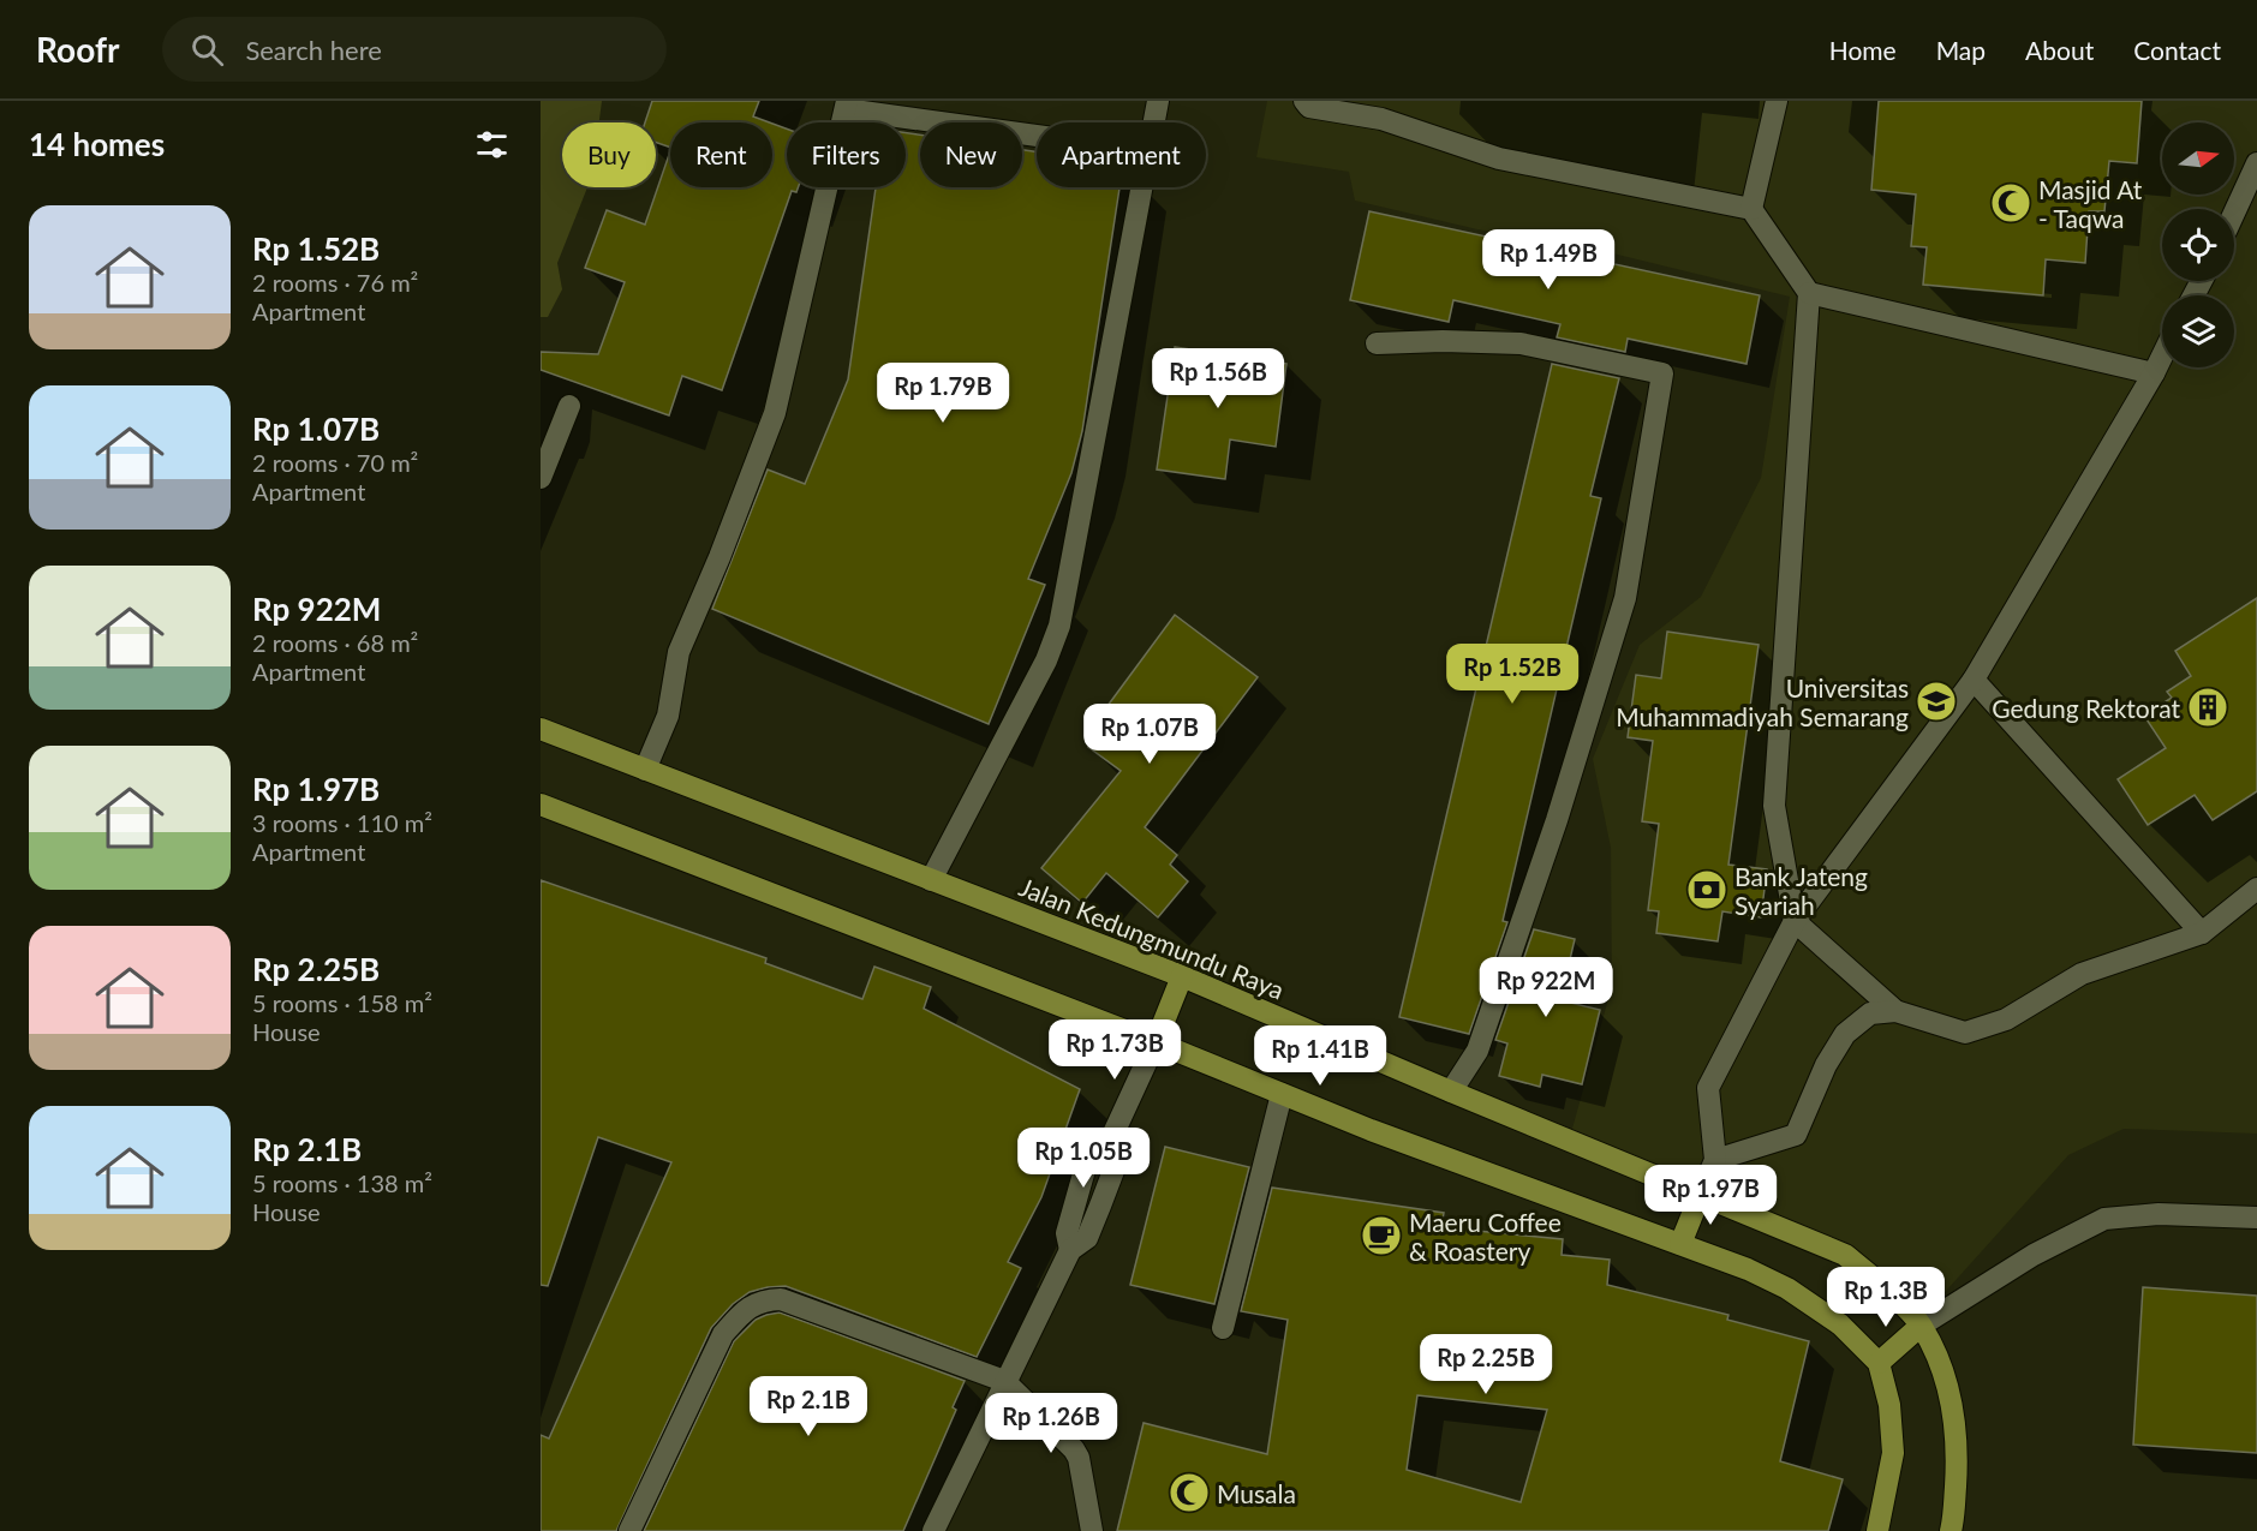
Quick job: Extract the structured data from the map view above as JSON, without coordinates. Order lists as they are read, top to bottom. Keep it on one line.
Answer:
{"streets":{"main road":["Jalan Kedungmundu Raya"]},"places":{"mosque":["Masjid At - Taqwa","Musala"],"school or university":["Universitas Muhammadiyah Semarang"],"building":["Gedung Rektorat"],"bank":["Bank Jateng Syariah"],"cafe":["Maeru Coffee & Roastery"]},"north":"right","page":{"header":"Roofr","search":"Search here","nav":["Home","Map","About","Contact"],"heading":"14 homes","chip":["Buy","Rent","Filters","New","Apartment"],"list":[{"name":"Rp 1.52B","note":"2 rooms · 76 m² · Apartment"},{"name":"Rp 1.07B","note":"2 rooms · 70 m² · Apartment"},{"name":"Rp 922M","note":"2 rooms · 68 m² · Apartment"},{"name":"Rp 1.97B","note":"3 rooms · 110 m² · Apartment"},{"name":"Rp 2.25B","note":"5 rooms · 158 m² · House"},{"name":"Rp 2.1B","note":"5 rooms · 138 m² · House"}],"price":["Rp 1.49B","Rp 1.56B","Rp 1.79B","Rp 1.52B","Rp 1.07B","Rp 922M","Rp 1.73B","Rp 1.41B","Rp 1.05B","Rp 1.97B","Rp 1.3B","Rp 2.25B","Rp 2.1B","Rp 1.26B"]}}
